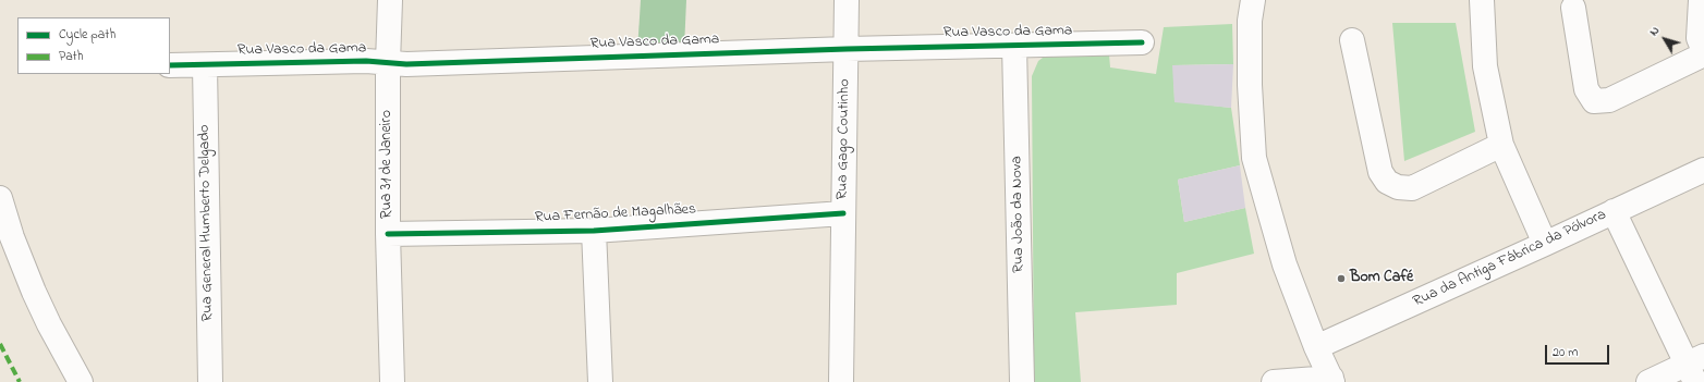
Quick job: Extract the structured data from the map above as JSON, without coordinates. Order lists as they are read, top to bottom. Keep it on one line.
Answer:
{"streets":{"street":["Rua Vasco da Gama","Rua Gago Coutinho","Rua 31 de Janeiro","Rua Fernão de Magalhães","Rua João da Nova","Rua General Humberto Delgado","Rua da Antiga Fábrica da Pólvora"]},"crossings":[["Rua Vasco da Gama","Rua Gago Coutinho"],["Rua Vasco da Gama","Rua 31 de Janeiro"],["Rua Vasco da Gama","Rua João da Nova"],["Rua Vasco da Gama","Rua General Humberto Delgado"],["Rua Gago Coutinho","Rua Fernão de Magalhães"],["Rua 31 de Janeiro","Rua Fernão de Magalhães"]],"places":["Bom Café"],"legend":["Cycle path","Path"],"scale_bar":"20 m","north":"top left"}
